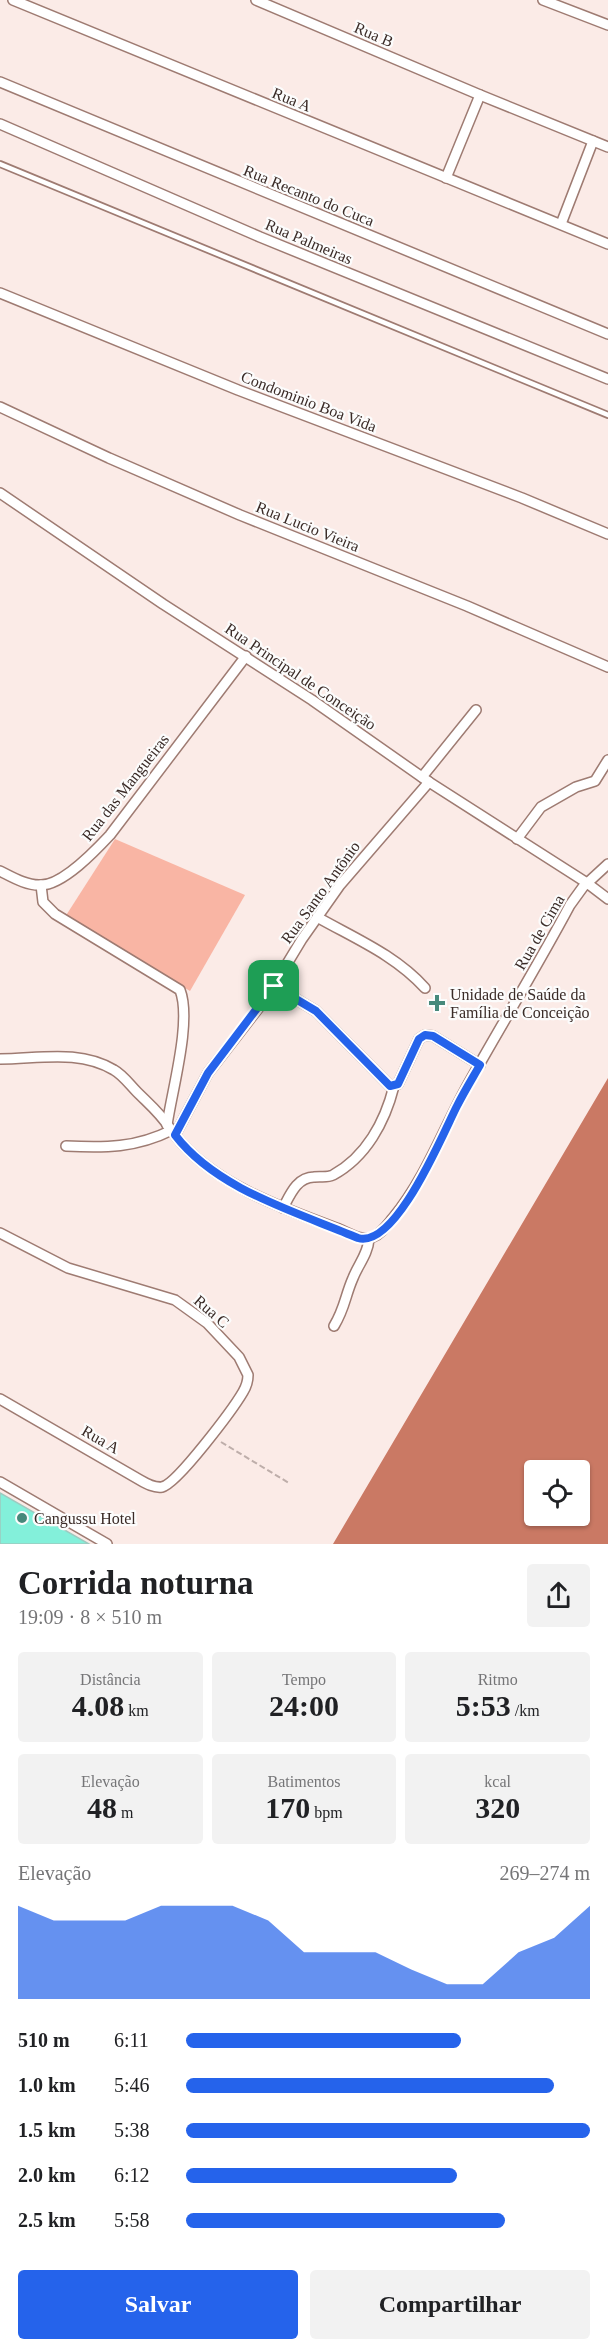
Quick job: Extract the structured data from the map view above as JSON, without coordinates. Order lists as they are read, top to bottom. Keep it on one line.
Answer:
{"streets":{"street":["Rua B","Rua A","Rua Recanto do Cuca","Rua Palmeiras","Condominio Boa Vida","Rua Lucio Vieira","Rua Principal de Conceição","Rua das Mangueiras","Rua Santo Antônio","Rua de Cima","Rua C"]},"crossings":[["Rua A","Rua C"],["Rua Principal de Conceição","Rua das Mangueiras"],["Rua Principal de Conceição","Rua Santo Antônio"],["Rua Principal de Conceição","Rua de Cima"]],"places":{"health":["Unidade de Saúde da Família de Conceição"],"other":["Cangussu Hotel"]},"page":{"heading":["Corrida noturna","19:09 · 8 × 510 m"],"stats":[["Distância","4.08 km"],["Tempo","24:00"],["Ritmo","5:53 /km"],["Elevação","48 m"],["Batimentos","170 bpm"],["kcal","320"]],"chart":["Elevação","269–274 m"],"list":[{"name":"510 m","note":"6:11"},{"name":"1.0 km","note":"5:46"},{"name":"1.5 km","note":"5:38"},{"name":"2.0 km","note":"6:12"},{"name":"2.5 km","note":"5:58"}],"buttons":["Salvar","Compartilhar"]}}
